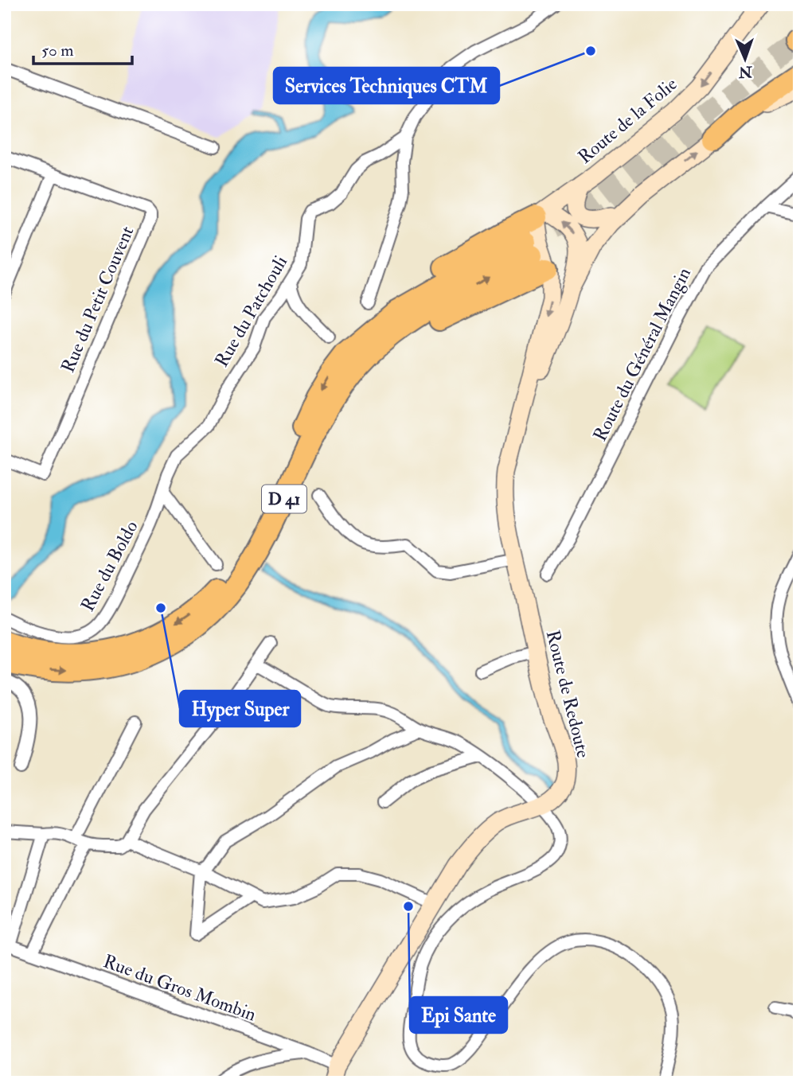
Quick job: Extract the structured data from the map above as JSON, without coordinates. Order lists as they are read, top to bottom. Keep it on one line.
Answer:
{"streets":{"highway":["D 41"],"main road":["Route de la Folie","Route de Redoute"],"street":["Rue du Petit Couvent","Rue du Patchouli","Route du Général Mangin","Rue du Boldo","Rue du Gros Mombin"]},"crossings":[["Rue du Patchouli","Rue du Boldo"],["Route de Redoute","Rue du Gros Mombin"]],"places":["Services Techniques CTM","Hyper Super","Epi Sante"],"scale_bar":"50 m","north":"bottom"}
